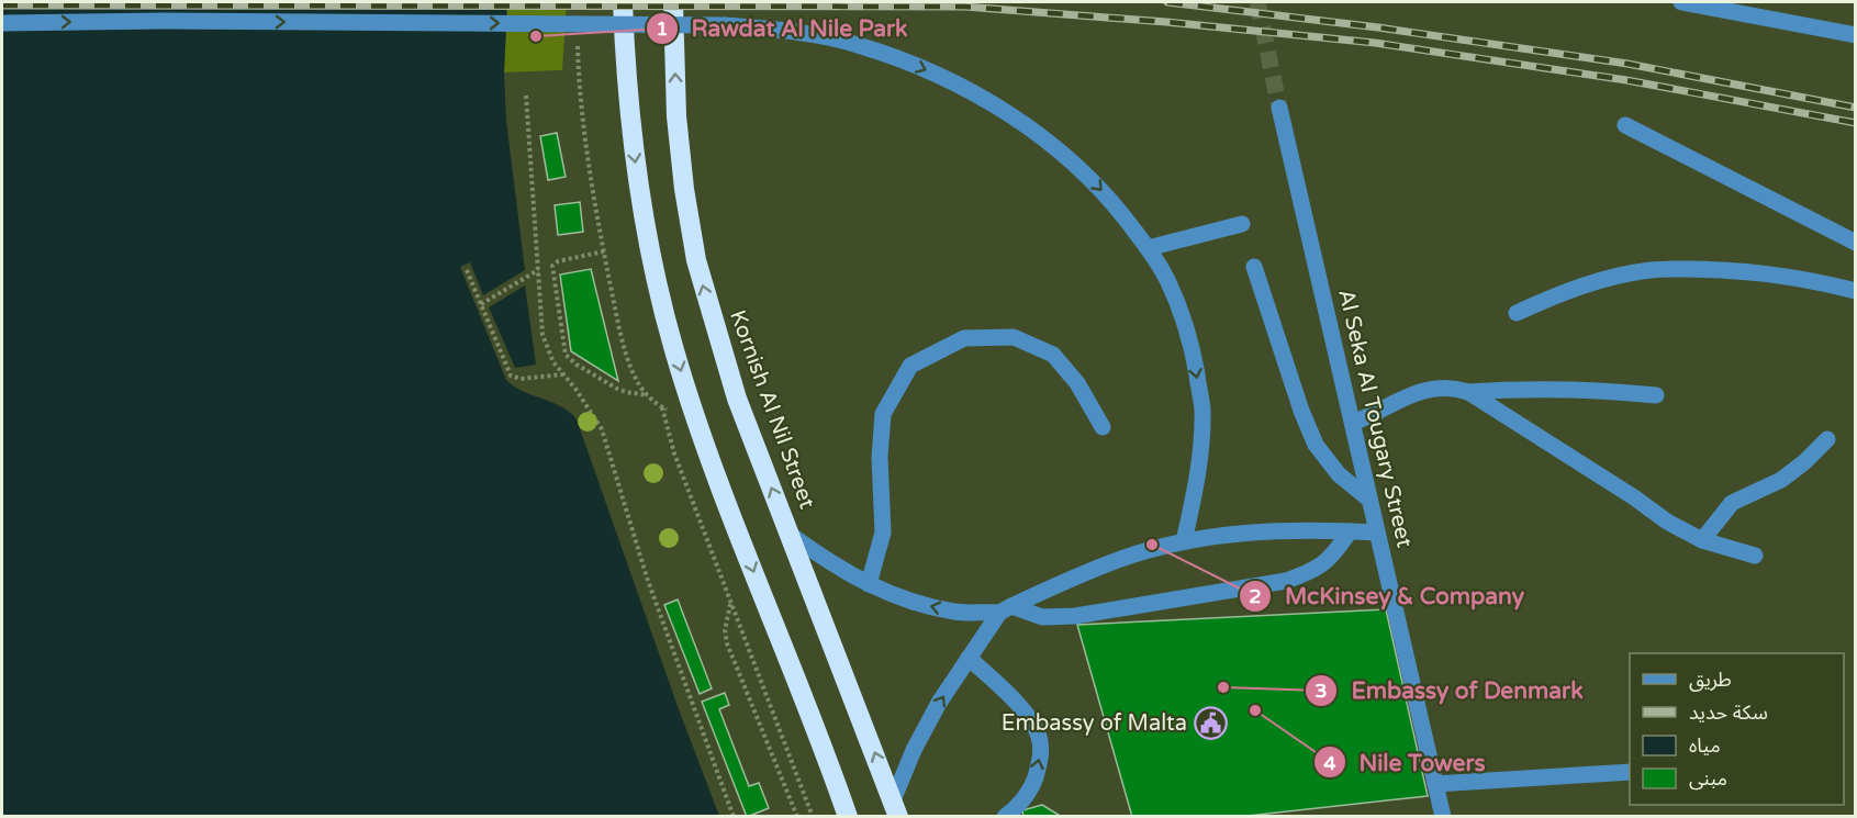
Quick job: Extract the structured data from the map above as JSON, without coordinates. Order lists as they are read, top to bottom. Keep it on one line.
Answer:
{"streets":{"highway":["Kornish Al Nil Street"],"street":["Al Seka Al Tougary Street"]},"places":{"other":["Rawdat Al Nile Park","McKinsey & Company","Embassy of Denmark","Nile Towers"],"public building":["Embassy of Malta"]},"legend":["طريق","سكة حديد","مياه","مبنى"]}
